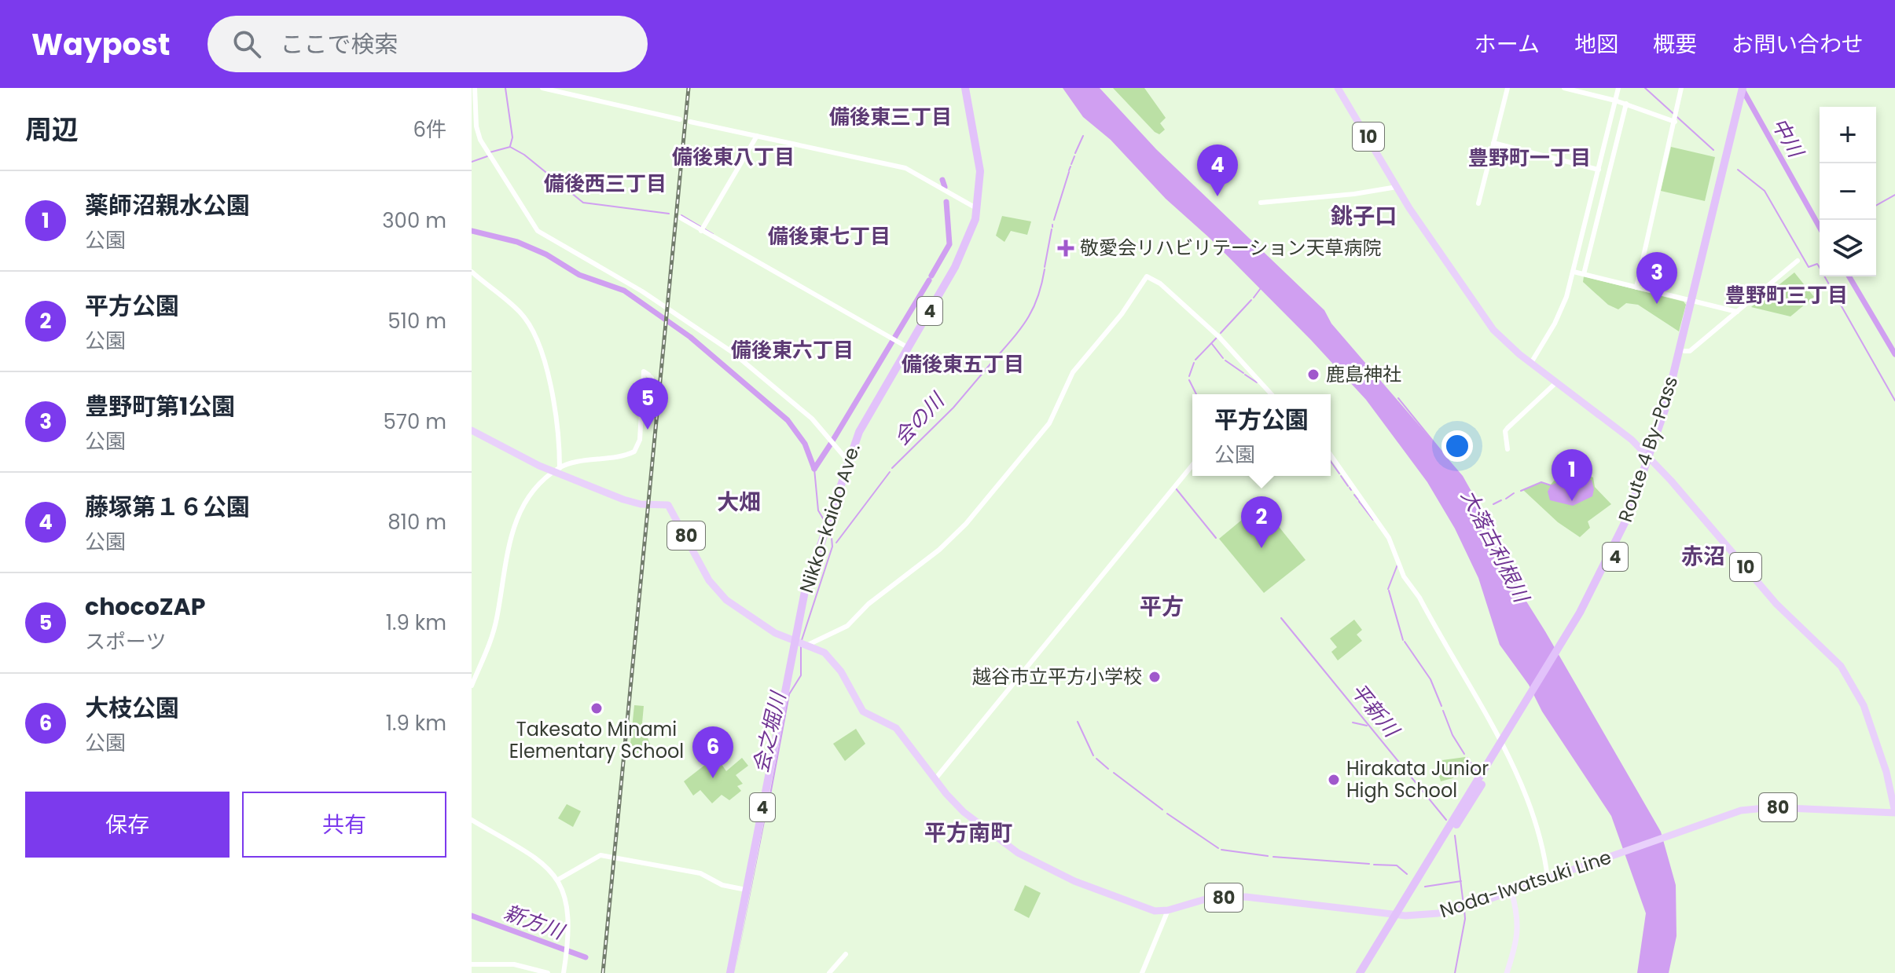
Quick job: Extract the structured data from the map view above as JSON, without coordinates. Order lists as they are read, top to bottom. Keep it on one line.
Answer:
{"streets":{"highway":["4","Route 4 By-Pass","Nikko-kaido Ave."],"main road":["10","80","Noda-Iwatsuki Line"]},"crossings":[["10","Route 4 By-Pass"],["10","Noda-Iwatsuki Line"],["Route 4 By-Pass","Noda-Iwatsuki Line"],["Nikko-kaido Ave.","Noda-Iwatsuki Line"]],"districts":["備後東三丁目","備後東八丁目","豊野町一丁目","備後西三丁目","銚子口","備後東七丁目","豊野町三丁目","備後東六丁目","備後東五丁目","大畑","赤沼","平方","平方南町"],"water":["中川","会の川","大落古利根川","平新川","会之堀川","新方川"],"places":{"health":["敬愛会リハビリテーション天草病院"],"other":["鹿島神社","越谷市立平方小学校","Takesato Minami Elementary School","Hirakata Junior High School"]},"page":{"header":"Waypost","search":"ここで検索","nav":["ホーム","地図","概要","お問い合わせ"],"heading":["周辺","6件"],"map_buttons":["+","−"],"pins":["4","3","5","1","2","6"],"list":[{"mark":"1","name":"薬師沼親水公園","note":"公園","value":"300 m"},{"mark":"2","name":"平方公園","note":"公園","value":"510 m"},{"mark":"3","name":"豊野町第1公園","note":"公園","value":"570 m"},{"mark":"4","name":"藤塚第１６公園","note":"公園","value":"810 m"},{"mark":"5","name":"chocoZAP","note":"スポーツ","value":"1.9 km"},{"mark":"6","name":"大枝公園","note":"公園","value":"1.9 km"}],"popup":["平方公園","公園"],"buttons":["保存","共有"]}}
